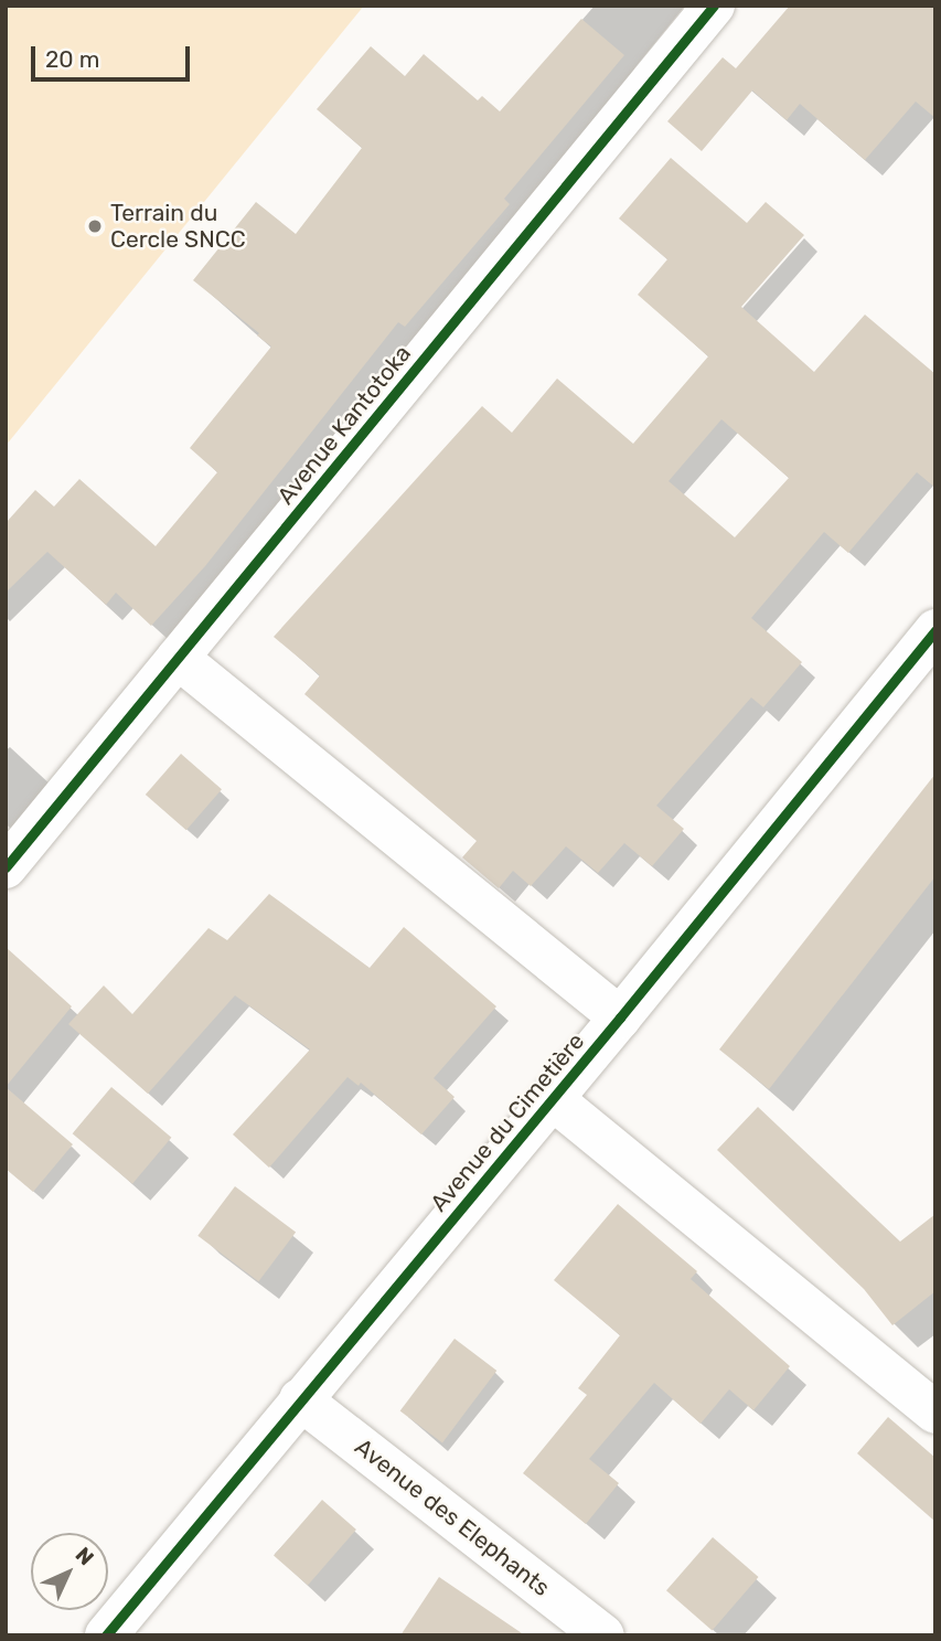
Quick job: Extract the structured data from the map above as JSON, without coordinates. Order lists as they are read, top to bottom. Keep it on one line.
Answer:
{"streets":{"street":["Avenue Kantotoka","Avenue du Cimetière","Avenue des Elephants"]},"crossings":[["Avenue du Cimetière","Avenue des Elephants"]],"places":["Terrain du Cercle SNCC"],"scale_bar":"20 m","north":"top right"}
